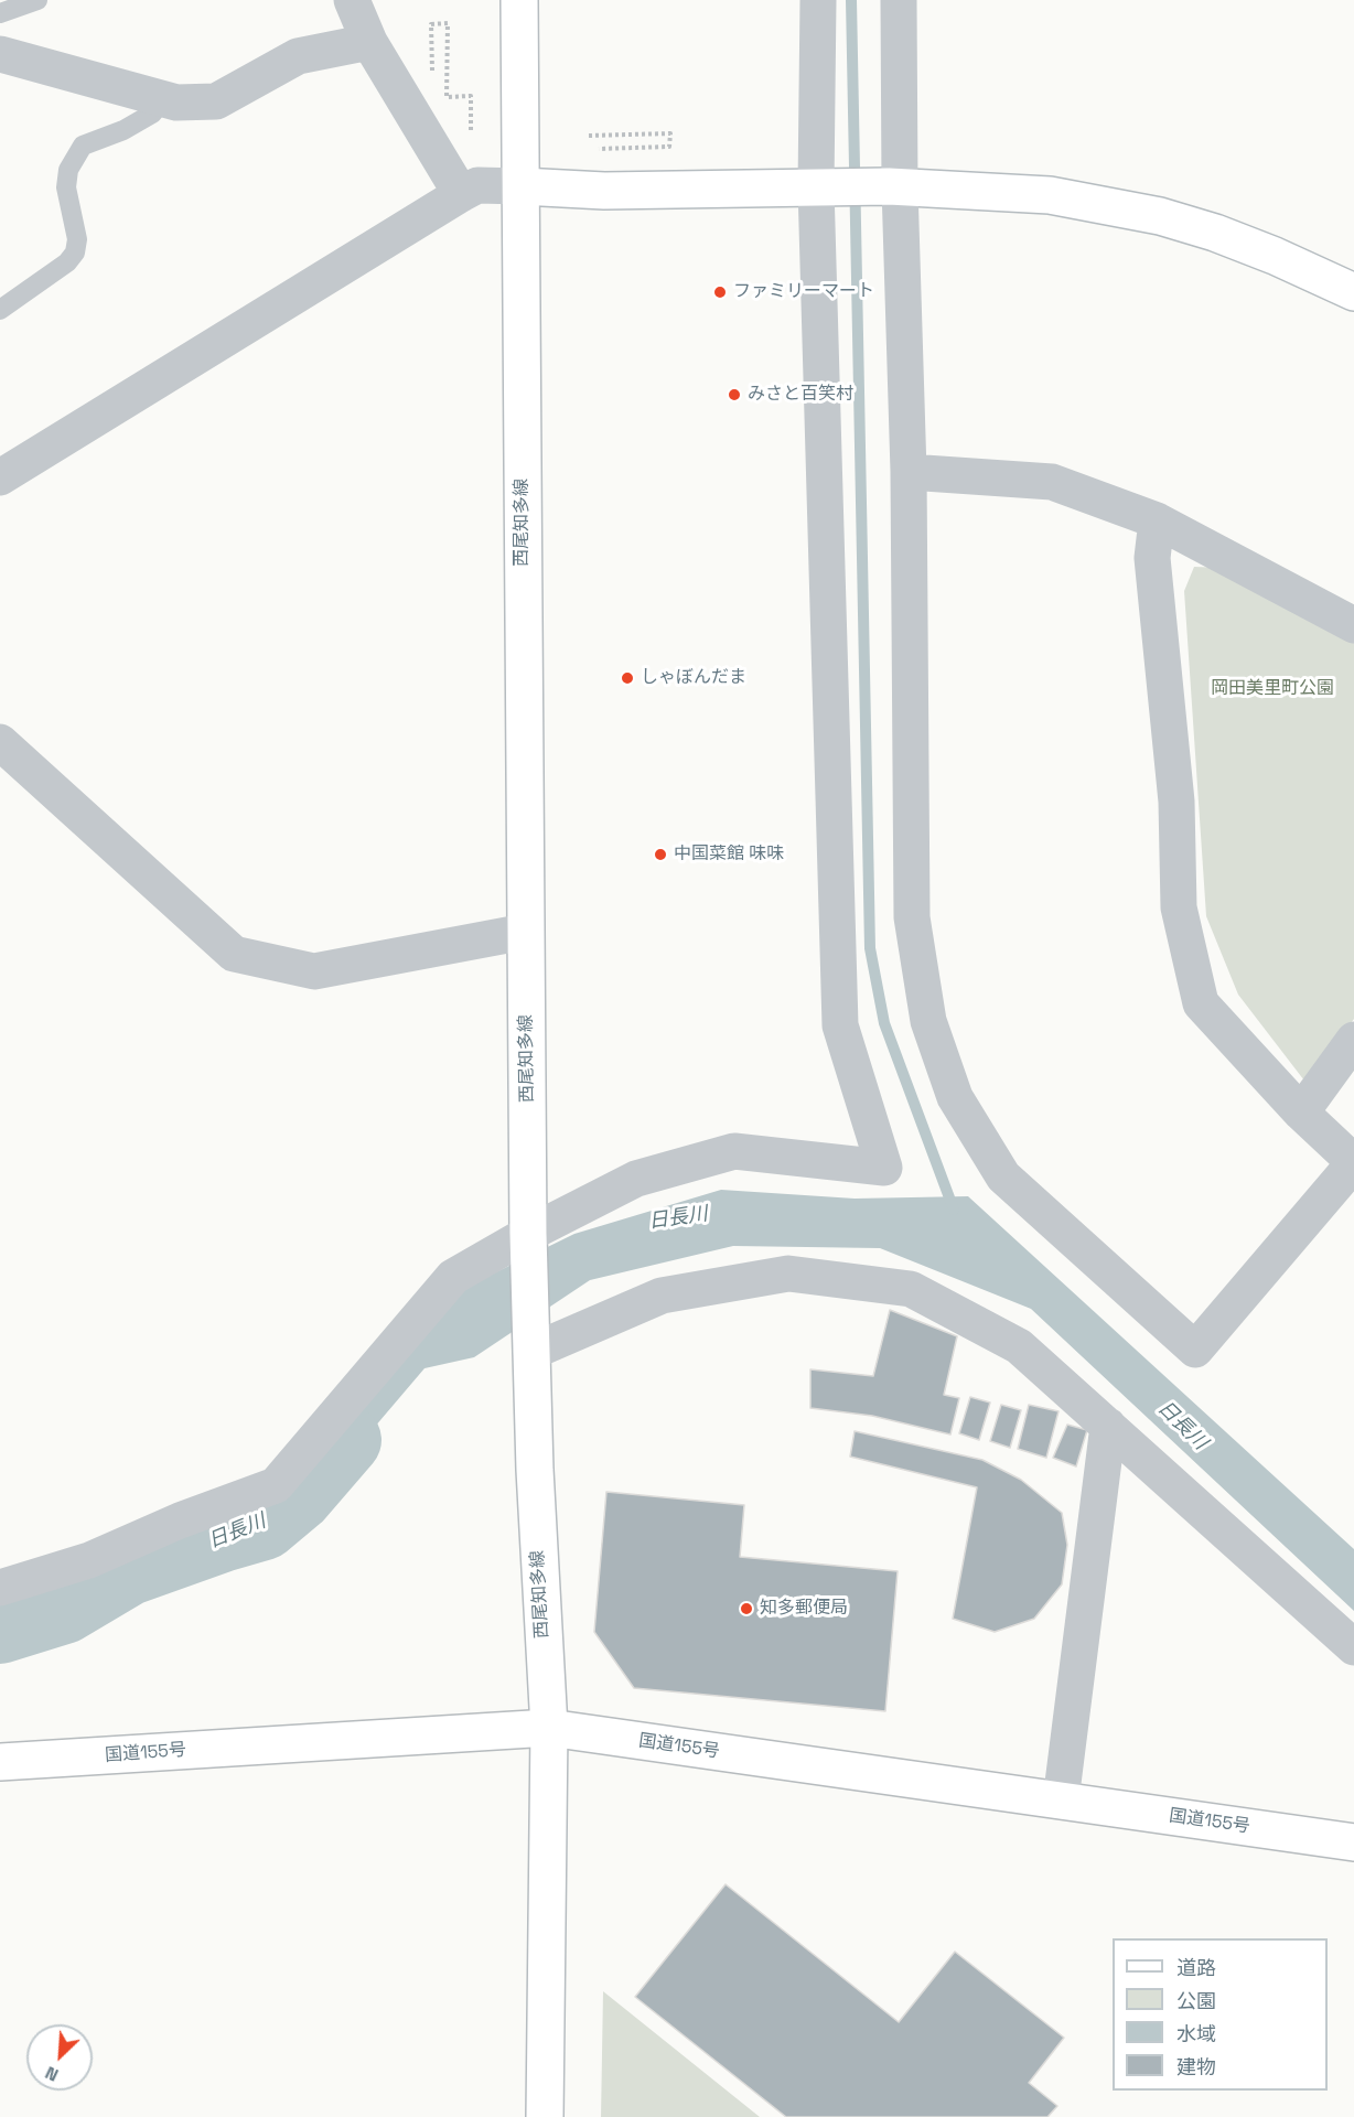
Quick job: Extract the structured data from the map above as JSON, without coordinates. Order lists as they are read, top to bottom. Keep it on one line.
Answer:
{"streets":{"main road":["西尾知多線","国道155号"]},"crossings":[["西尾知多線","国道155号"]],"water":["日長川"],"parks":["岡田美里町公園"],"places":["ファミリーマート","みさと百笑村","しゃぼんだま","中国菜館 味味","知多郵便局"],"legend":["道路","公園","水域","建物"],"north":"bottom left"}
